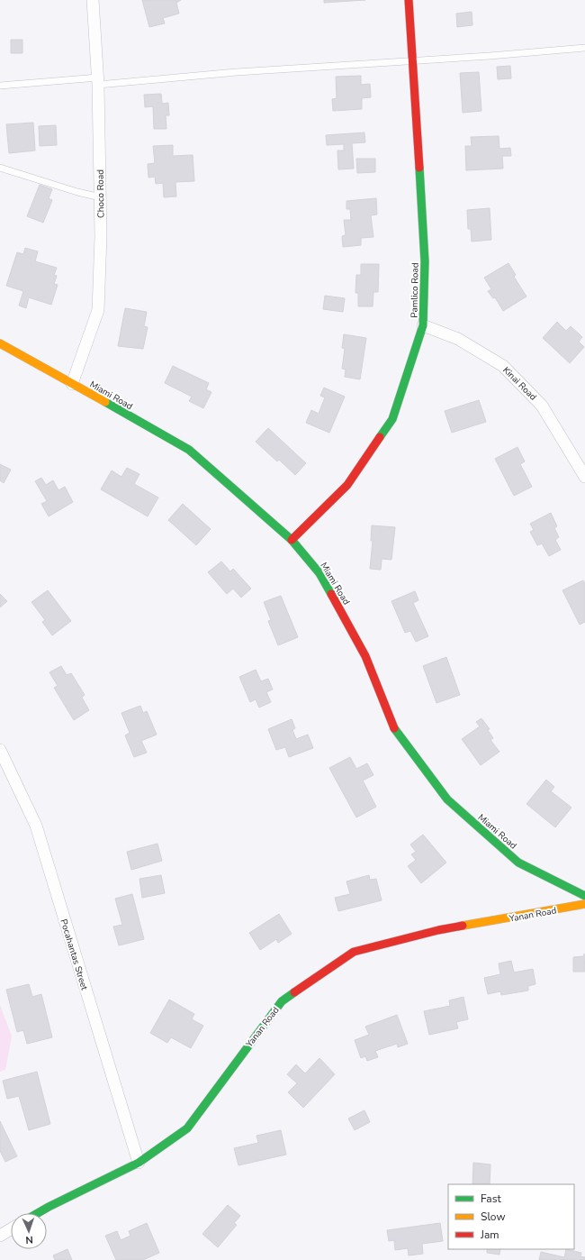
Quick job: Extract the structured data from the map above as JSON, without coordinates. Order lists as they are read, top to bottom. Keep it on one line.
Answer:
{"streets":{"street":["Choco Road","Pamlico Road","Kinai Road","Miami Road","Yanan Road","Pocahantas Street"]},"crossings":[["Choco Road","Miami Road"],["Pamlico Road","Kinai Road"],["Pamlico Road","Miami Road"],["Yanan Road","Pocahantas Street"]],"legend":["Fast","Slow","Jam"],"north":"bottom"}
